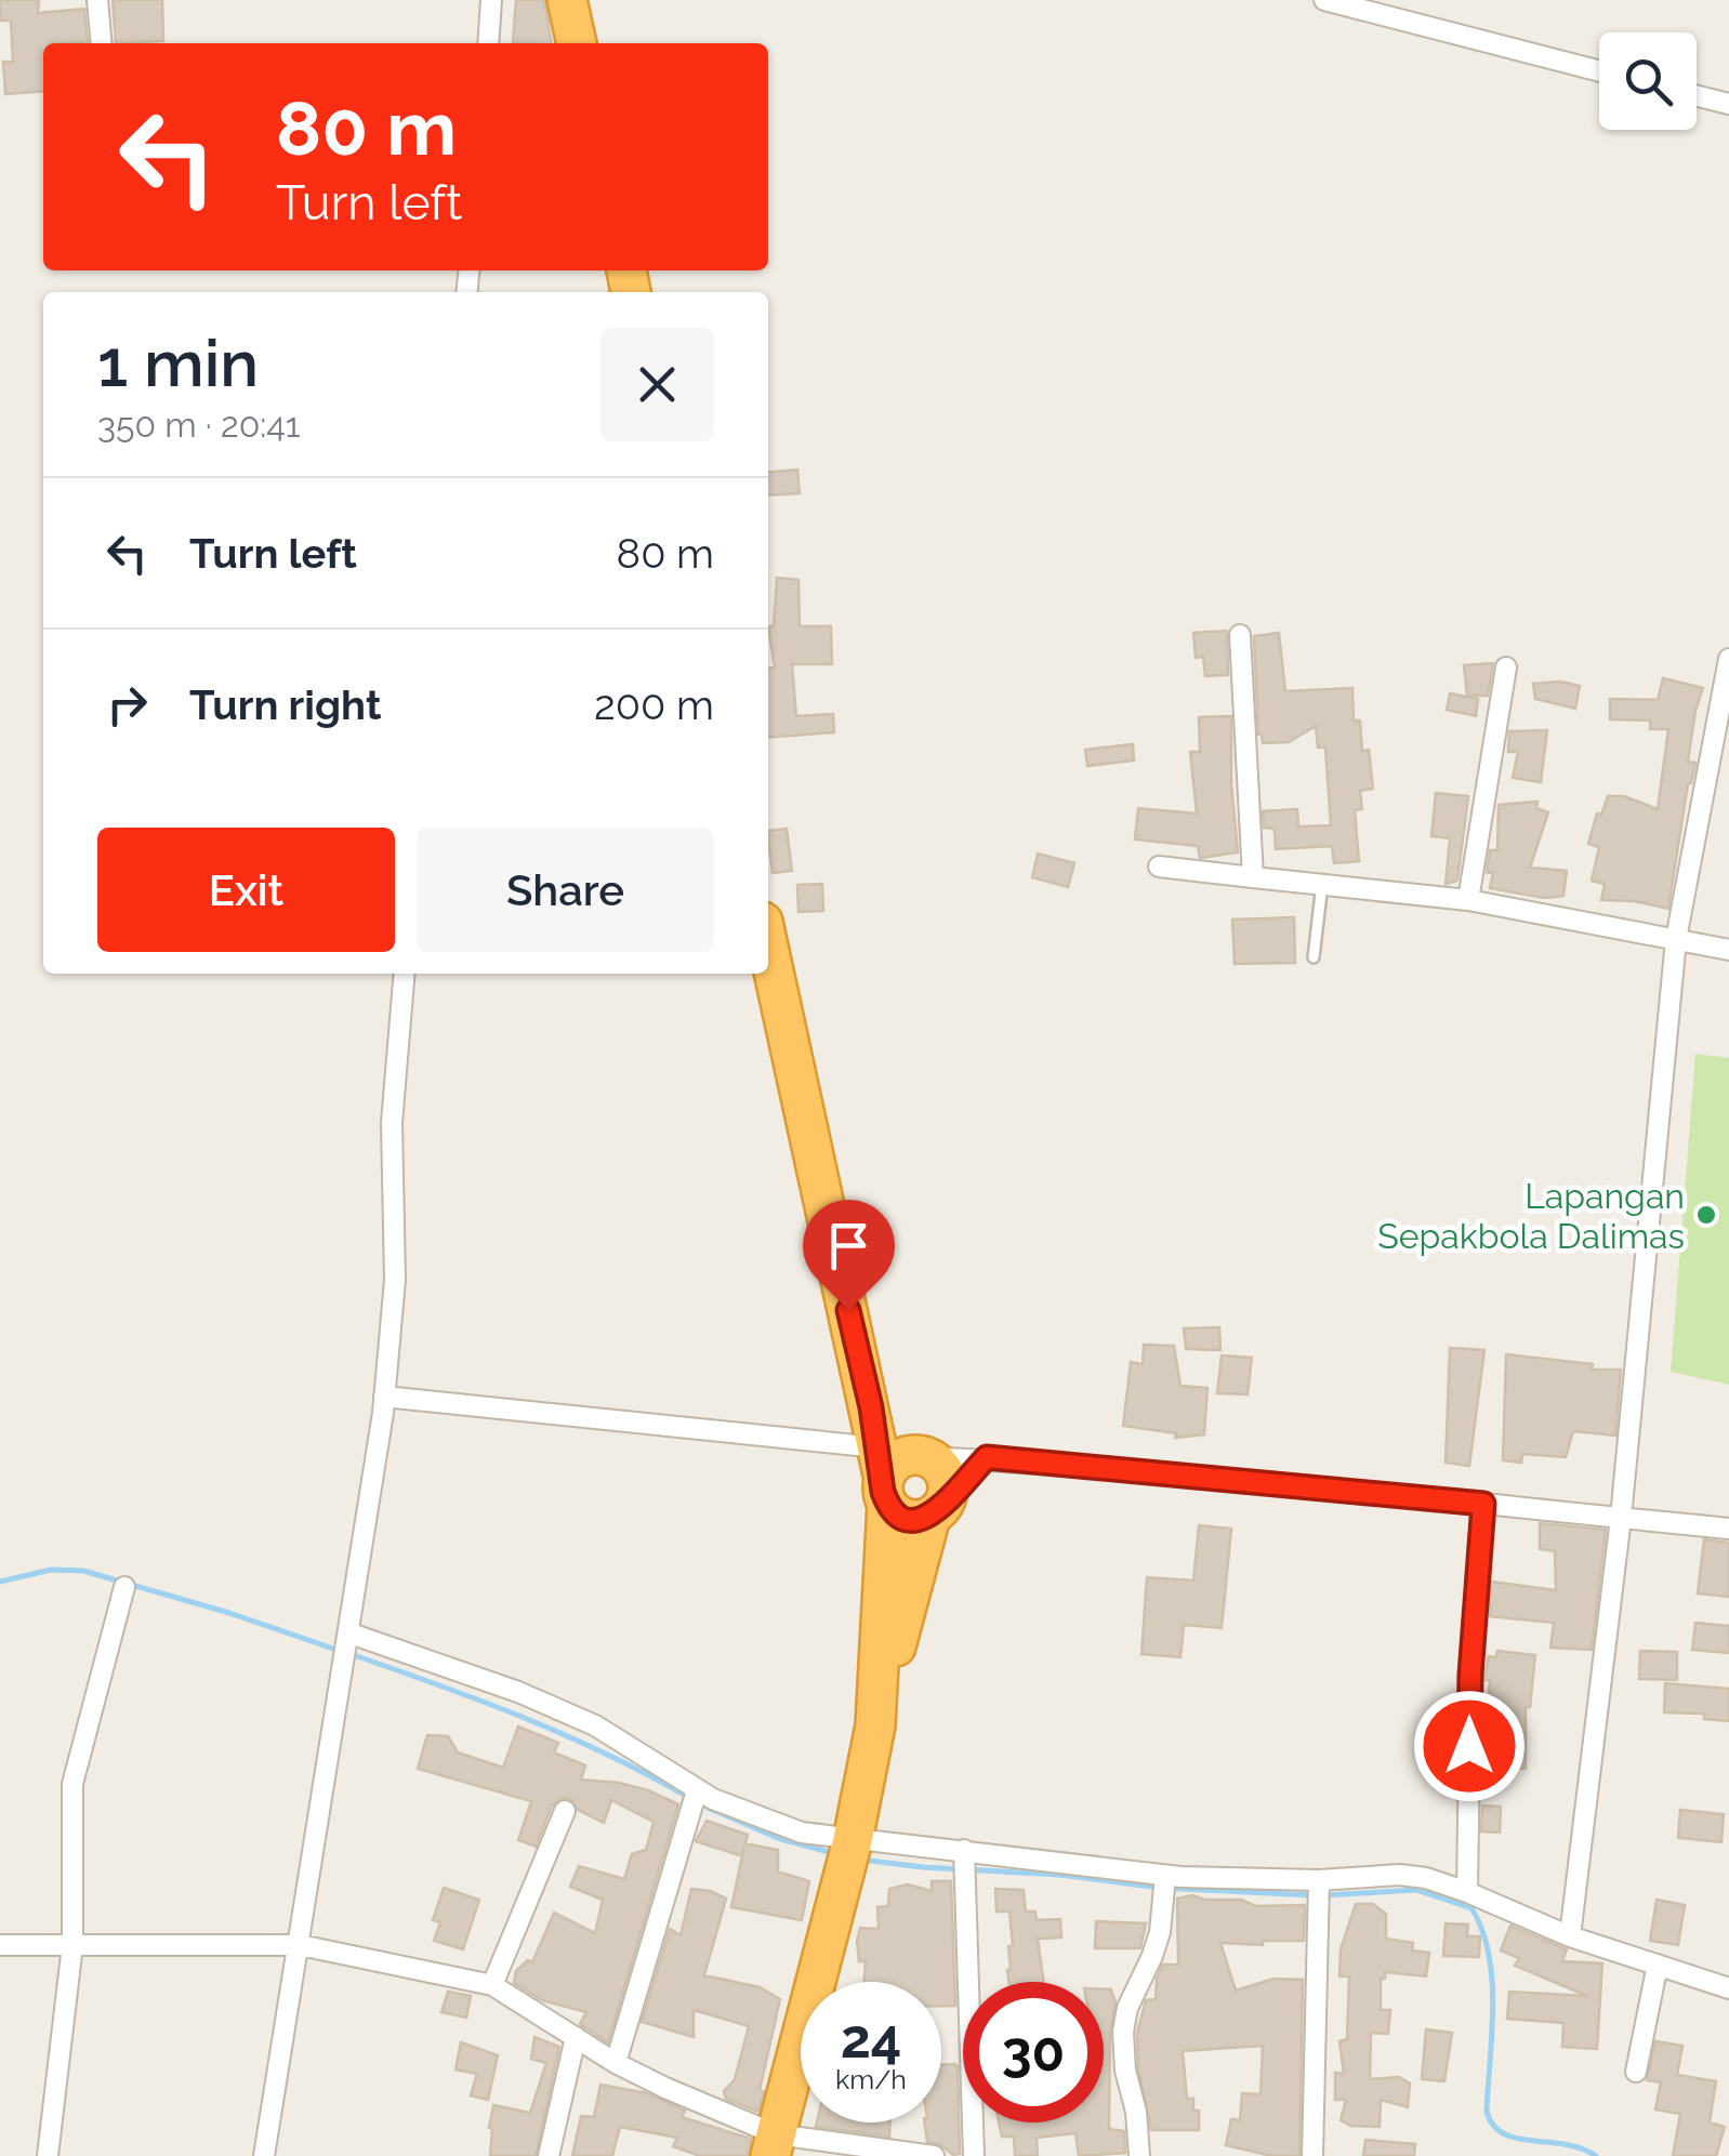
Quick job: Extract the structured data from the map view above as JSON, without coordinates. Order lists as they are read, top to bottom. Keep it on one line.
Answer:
{"places":["Lapangan Sepakbola Dalimas"],"page":{"turn":["80 m","Turn left"],"heading":["1 min","350 m · 20:41"],"list":[{"name":"Turn left","value":"80 m"},{"name":"Turn right","value":"200 m"}],"buttons":["Exit","Share"],"speed":"24 km/h","limit":"30"}}
